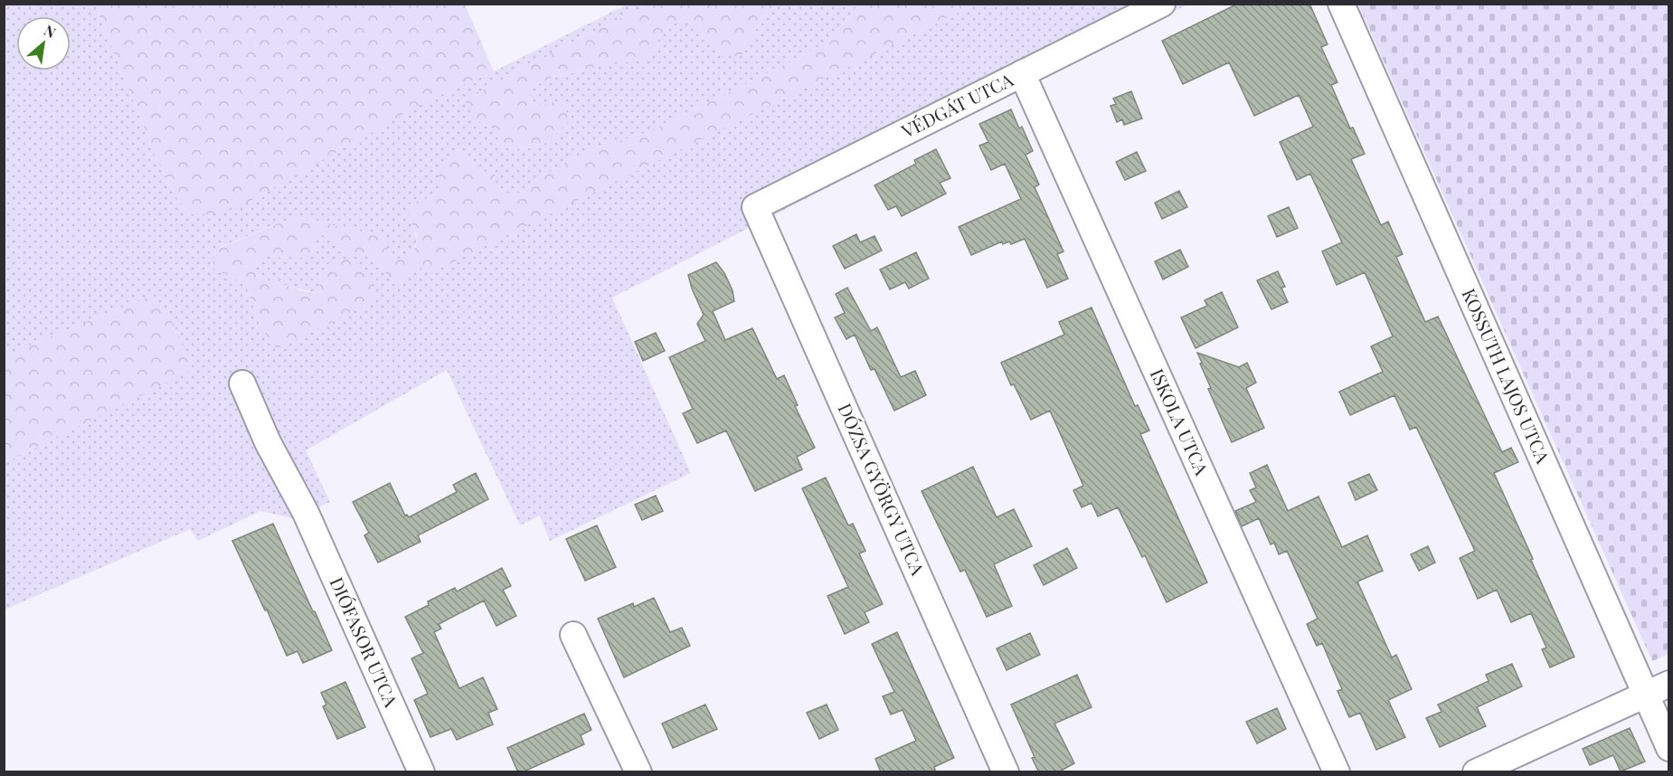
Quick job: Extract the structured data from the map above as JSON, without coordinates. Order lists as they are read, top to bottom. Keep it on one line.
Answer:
{"streets":{"street":["VÉDGÁT UTCA","KOSSUTH LAJOS UTCA","ISKOLA UTCA","DÓZSA GYÖRGY UTCA","DIÓFASOR UTCA"]},"crossings":[["VÉDGÁT UTCA","ISKOLA UTCA"],["VÉDGÁT UTCA","DÓZSA GYÖRGY UTCA"]],"north":"top right"}
